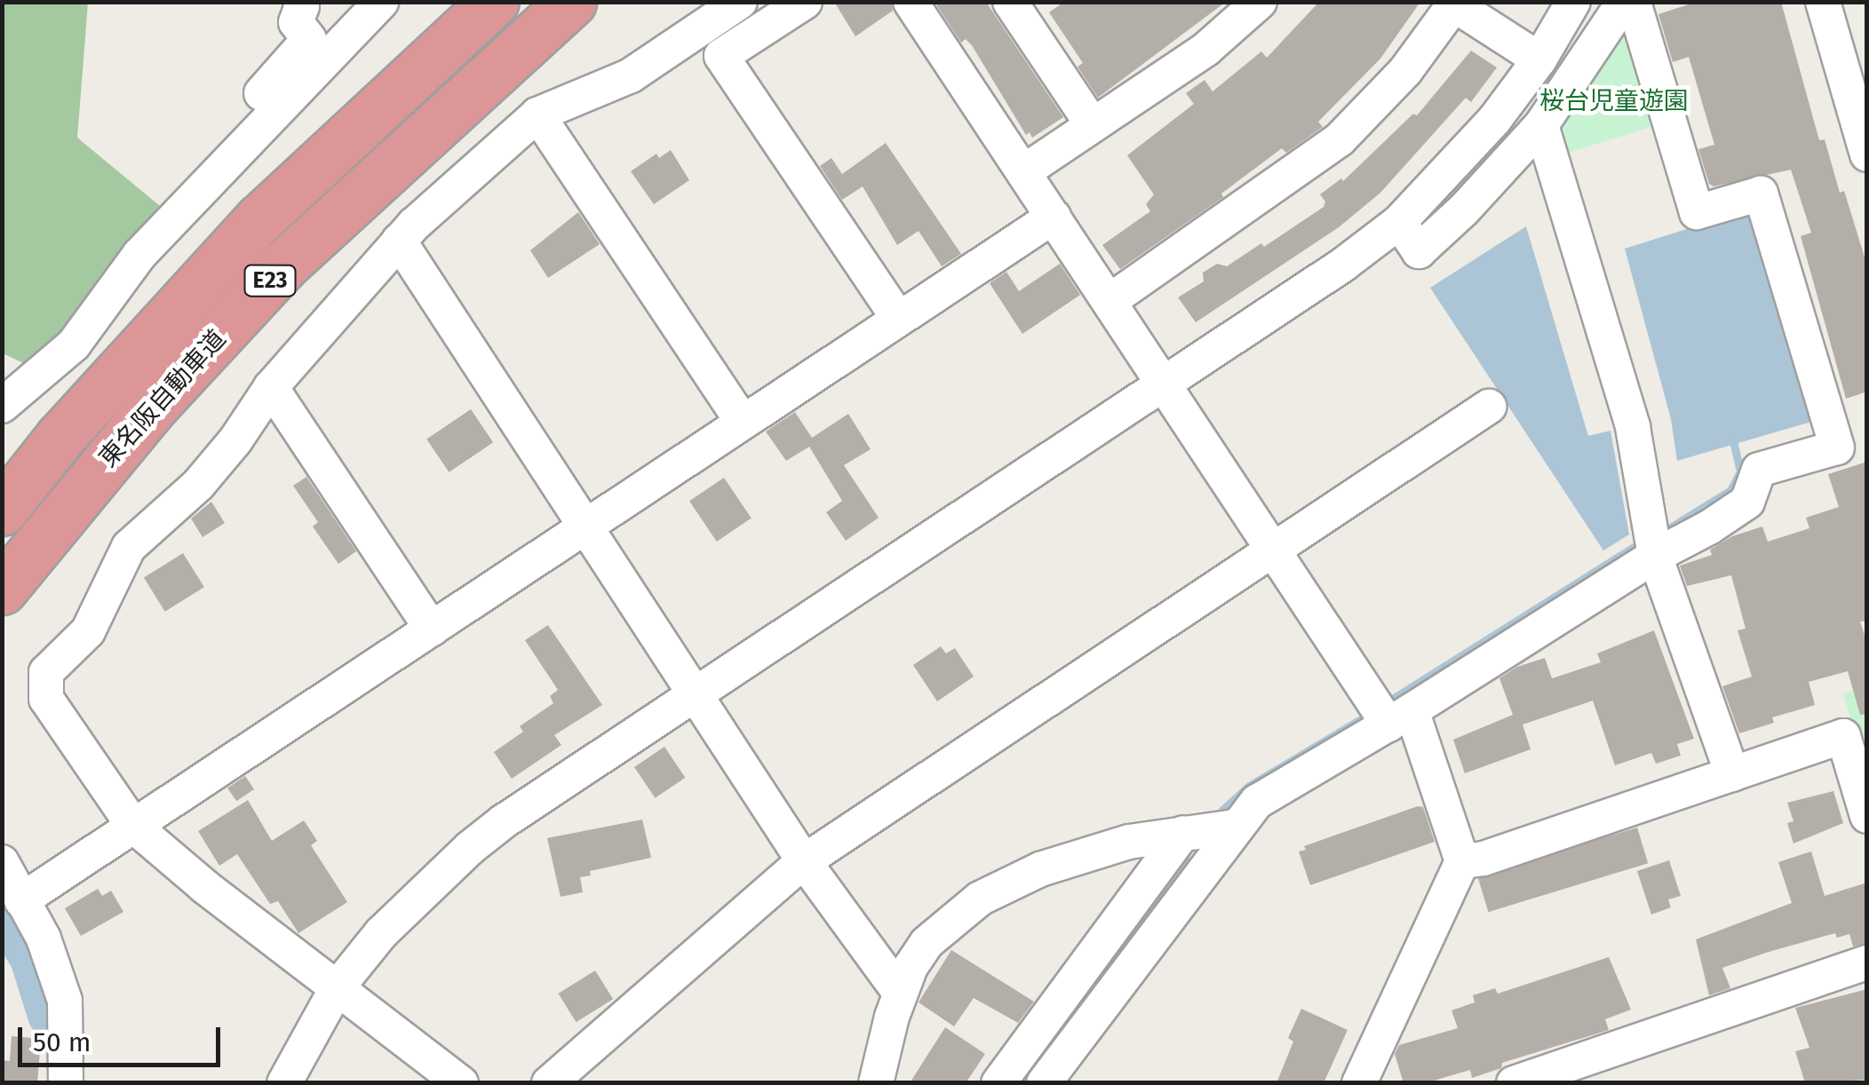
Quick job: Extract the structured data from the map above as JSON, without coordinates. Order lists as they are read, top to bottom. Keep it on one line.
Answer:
{"streets":{"highway":["E23","東名阪自動車道"]},"parks":["桜台児童遊園"],"scale_bar":"50 m"}
